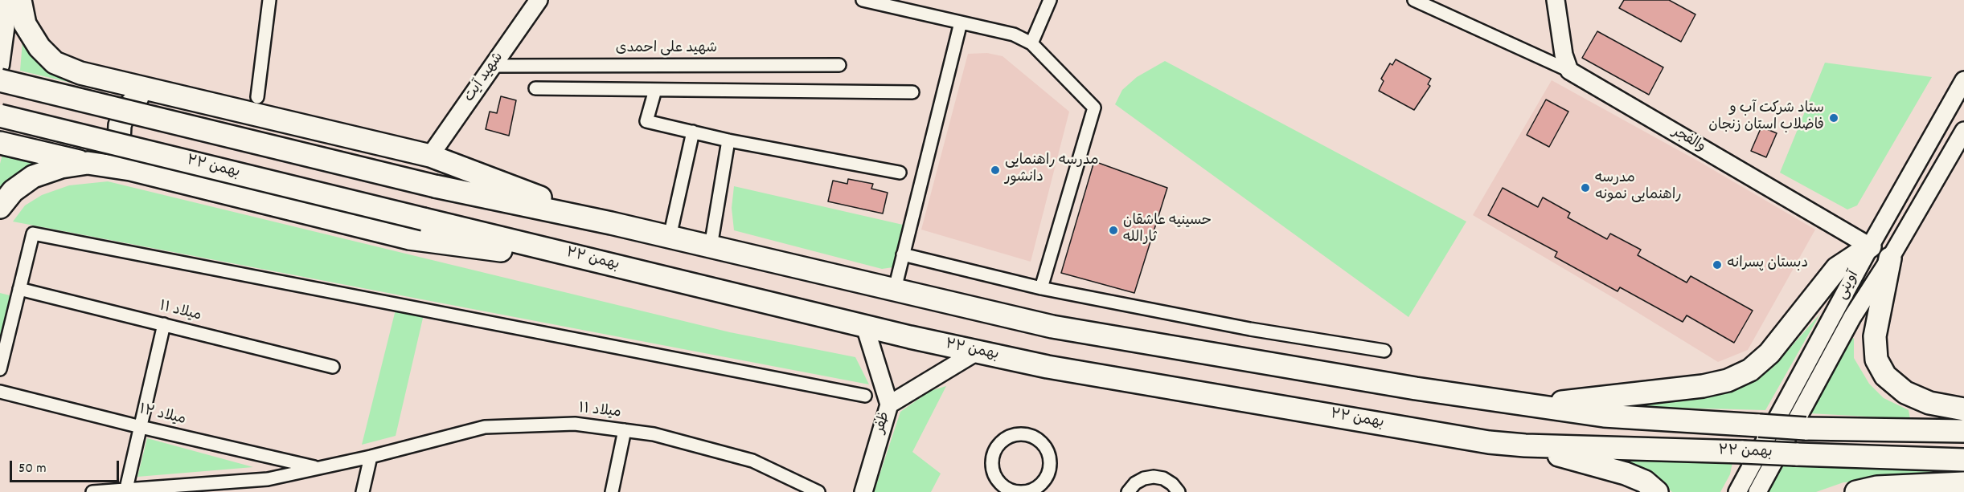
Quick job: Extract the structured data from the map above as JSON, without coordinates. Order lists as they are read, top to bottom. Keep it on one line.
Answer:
{"streets":{"highway":["۲۲ بهمن"],"main road":["شهید آیت","والفجر","آوینی","ظفر"],"street":["شهید علی احمدی","میلاد ۱۱","میلاد ۱۲"]},"crossings":[["شهید علی احمدی","شهید آیت"],["والفجر","آوینی"],["۲۲ بهمن","ظفر"],["میلاد ۱۱","میلاد ۱۲"]],"places":["ستاد شرکت آب و فاضلاب استان زنجان","مدرسه راهنمایی دانشور","مدرسه راهنمایی نمونه","حسینیه عاشقان ثارالله","دبستان پسرانه"],"scale_bar":"50 m"}
